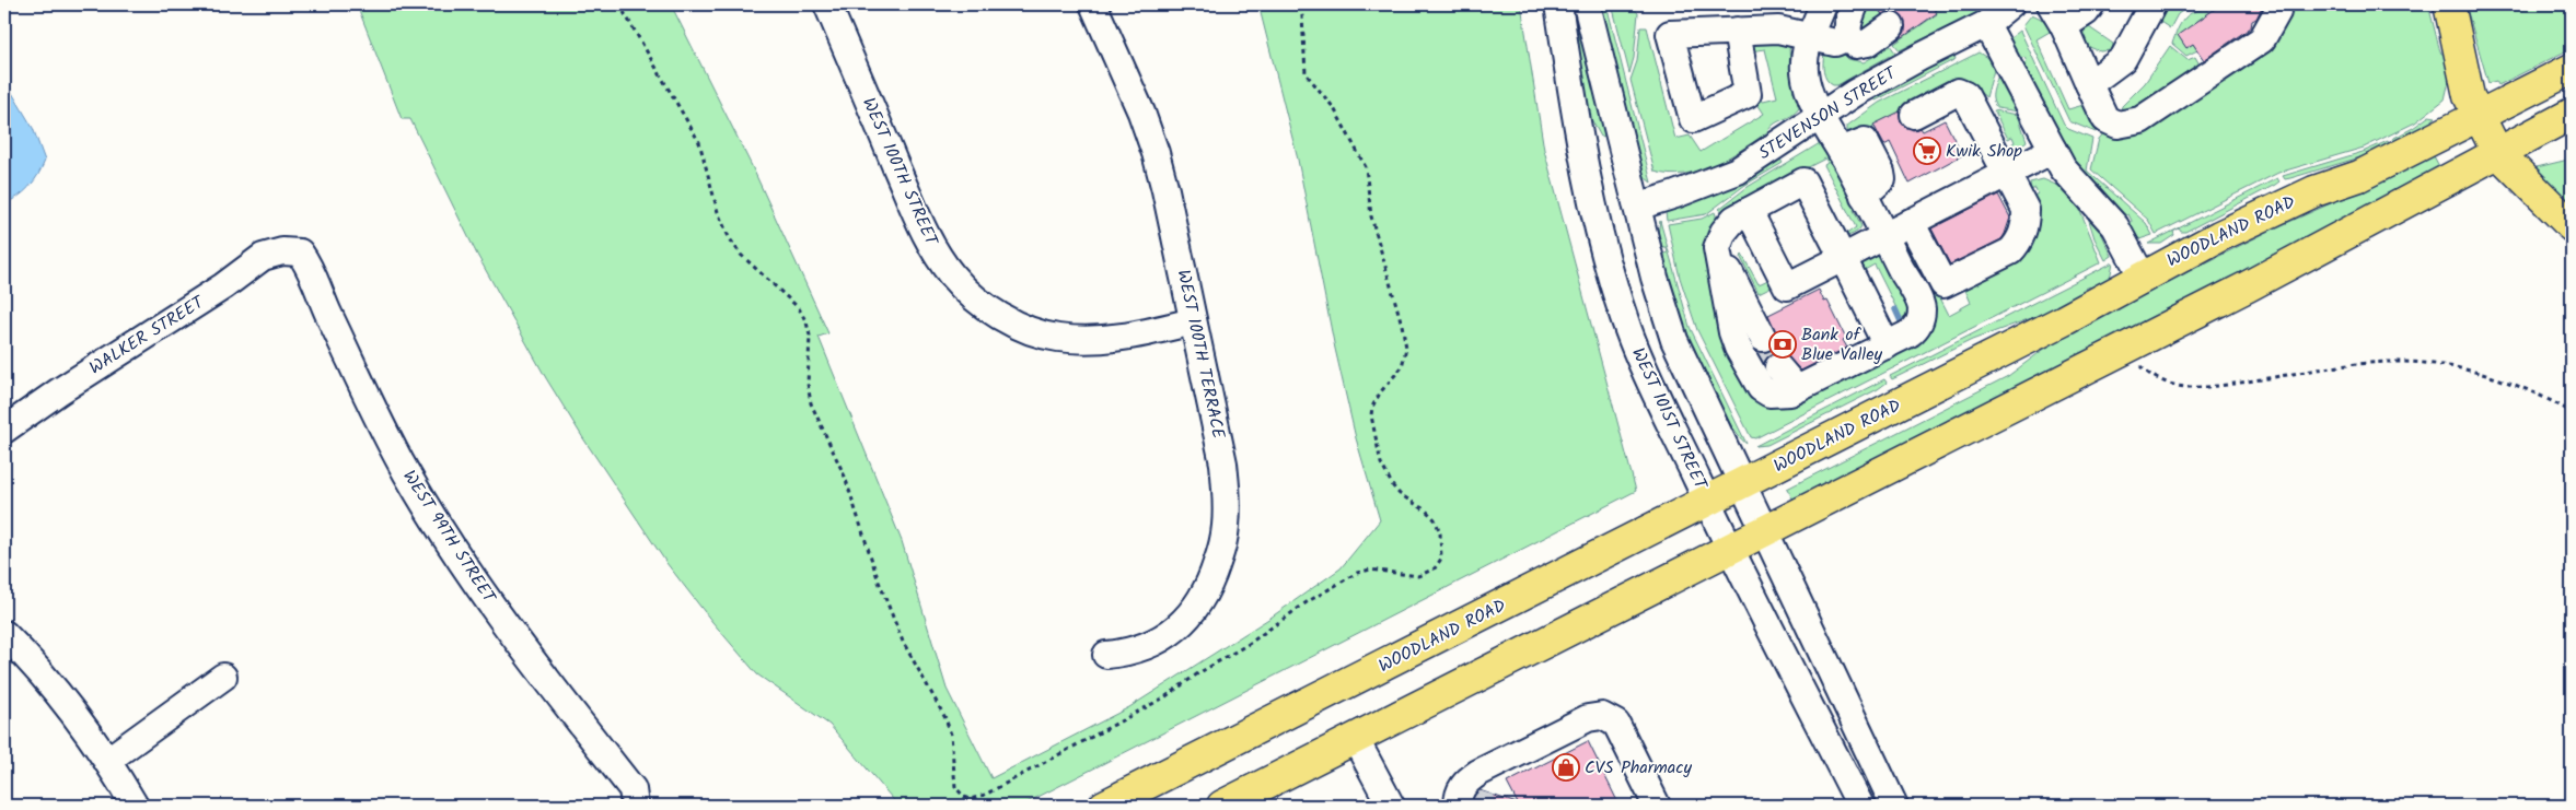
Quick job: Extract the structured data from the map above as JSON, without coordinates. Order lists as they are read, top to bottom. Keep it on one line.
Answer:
{"streets":{"main road":["WOODLAND ROAD"],"street":["STEVENSON STREET","WEST 100TH STREET","WALKER STREET","WEST 100TH TERRACE","WEST 101ST STREET","WEST 99TH STREET"]},"crossings":[["WEST 100TH STREET","WEST 100TH TERRACE"],["WOODLAND ROAD","WEST 101ST STREET"],["WALKER STREET","WEST 99TH STREET"]],"places":{"supermarket":["Kwik Shop"],"bank":["Bank of Blue Valley"],"shop":["CVS Pharmacy"]}}
